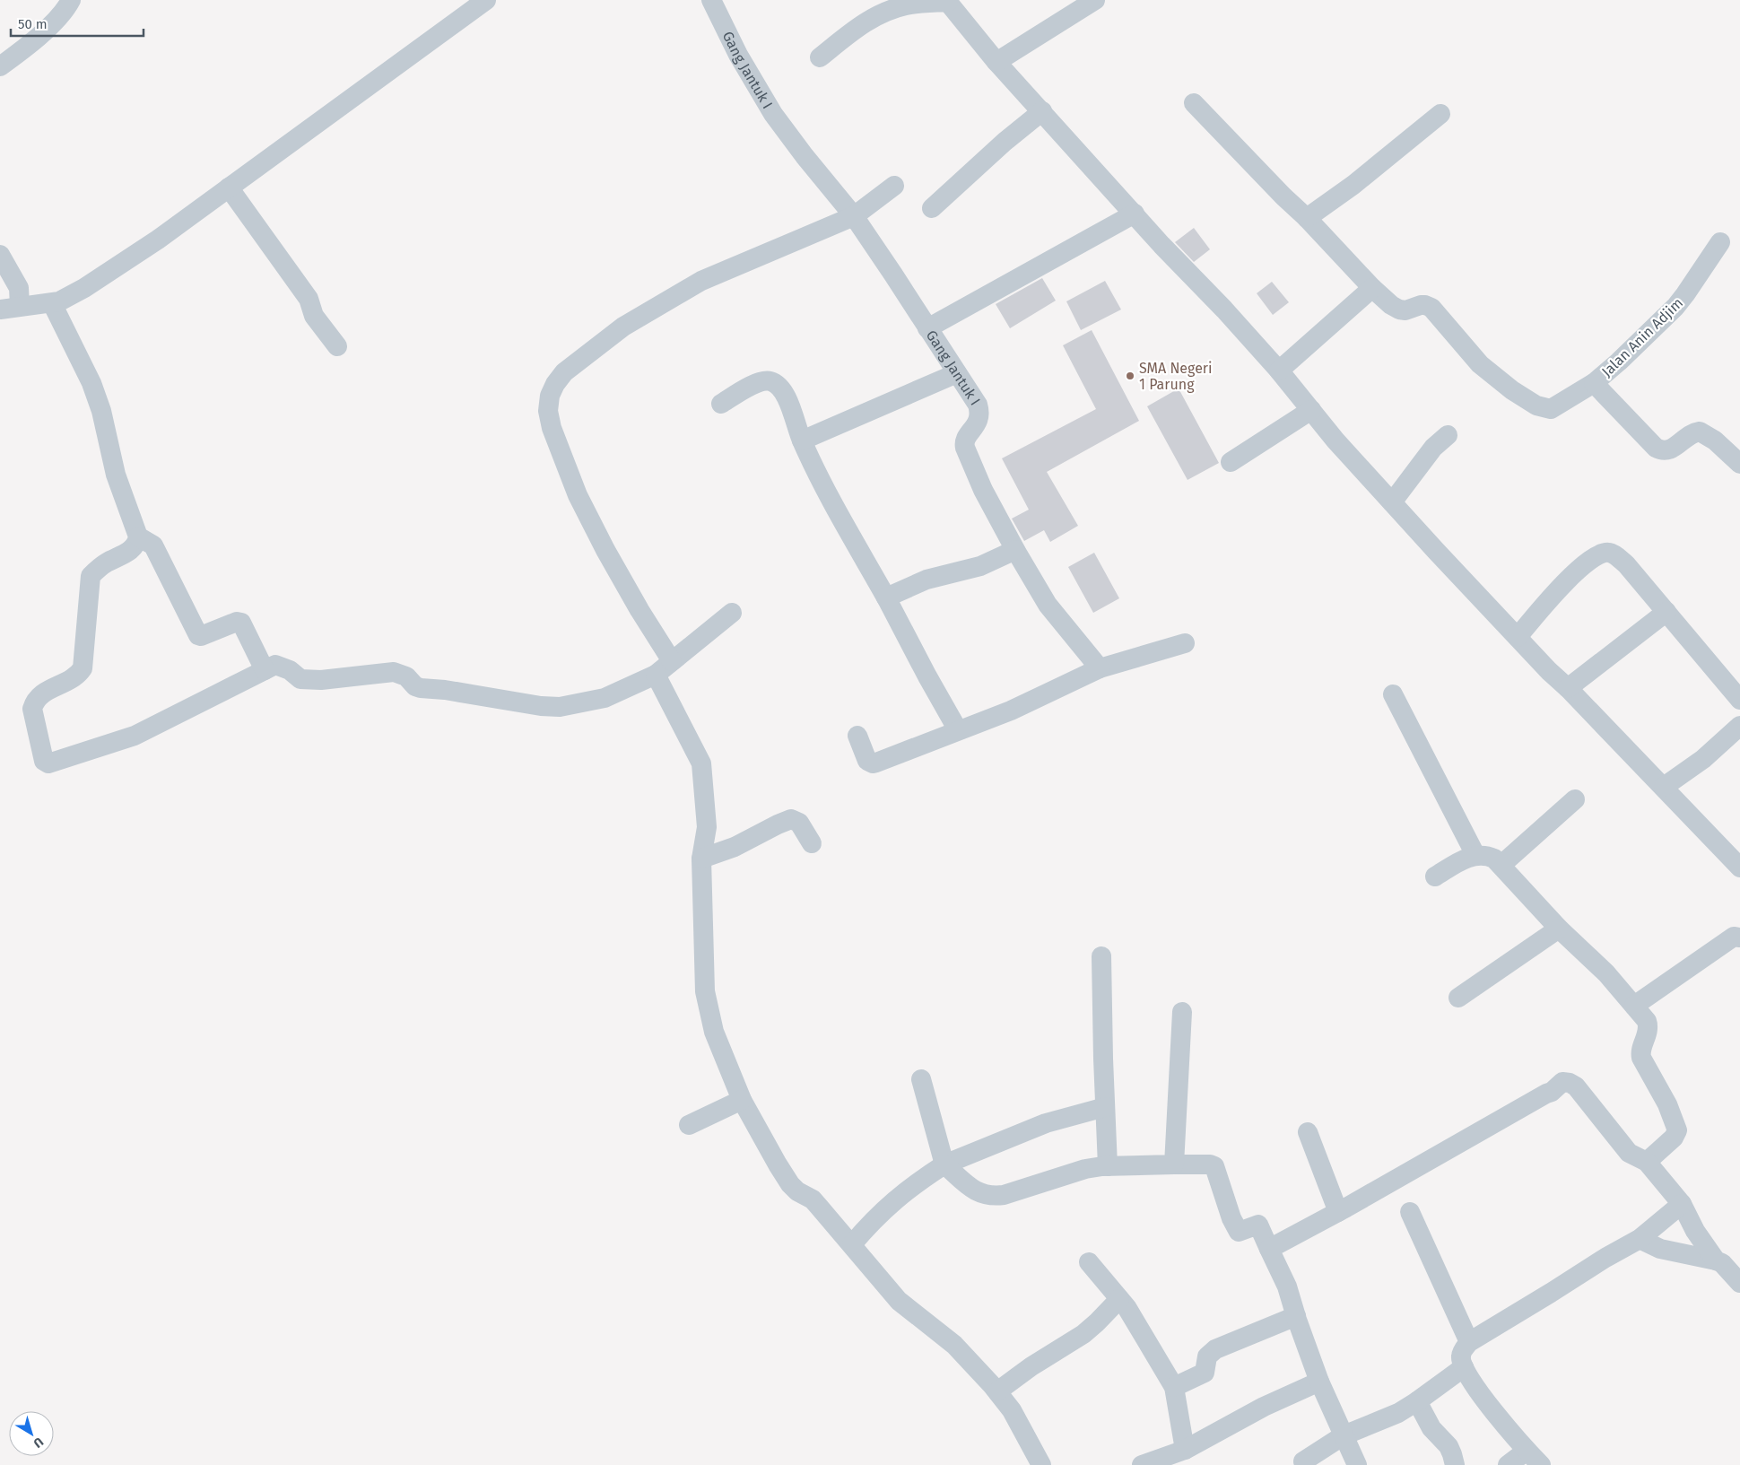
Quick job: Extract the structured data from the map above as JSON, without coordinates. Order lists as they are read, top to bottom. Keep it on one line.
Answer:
{"streets":{"street":["Gang Jantuk I","Jalan Anin Adjim"]},"places":["SMA Negeri 1 Parung"],"scale_bar":"50 m","north":"bottom right"}
